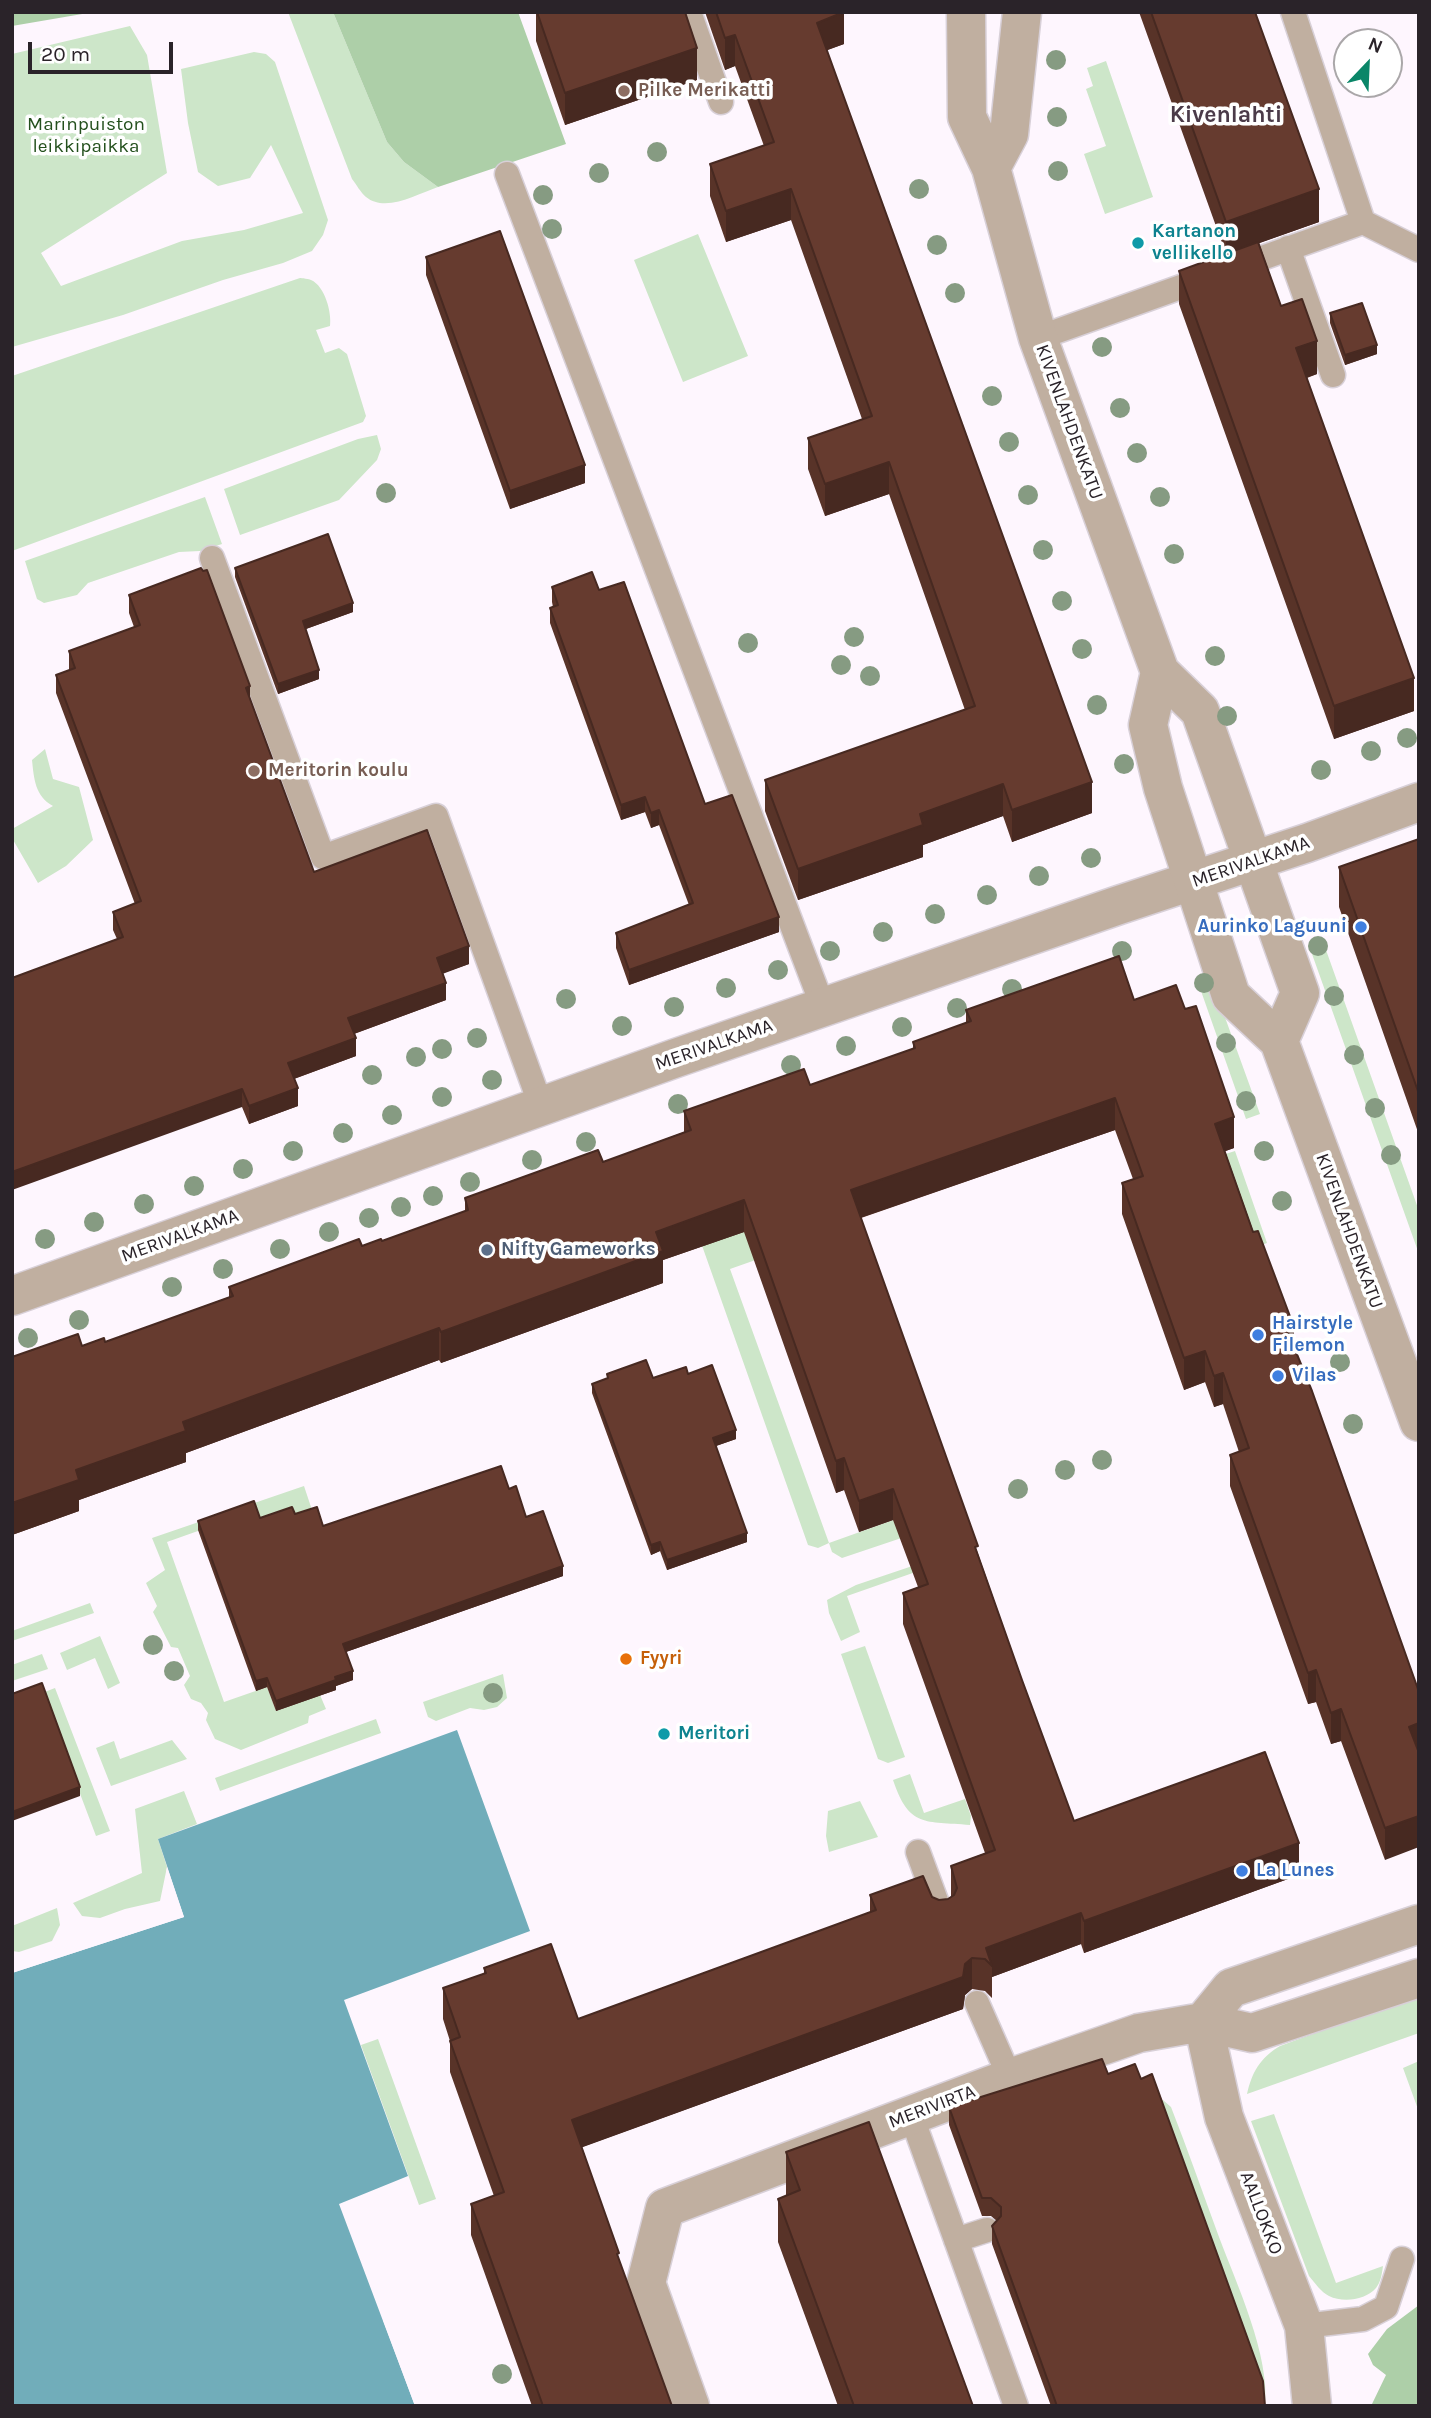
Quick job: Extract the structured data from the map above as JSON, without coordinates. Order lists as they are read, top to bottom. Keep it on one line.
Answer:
{"streets":{"street":["KIVENLAHDENKATU","MERIVALKAMA","MERIVIRTA","AALLOKKO"]},"crossings":[["KIVENLAHDENKATU","MERIVALKAMA"],["MERIVIRTA","AALLOKKO"]],"districts":["Kivenlahti"],"parks":["Marinpuiston leikkipaikka"],"places":["Pilke Merikatti","Kartanon vellikello","Meritorin koulu","Aurinko Laguuni","Nifty Gameworks","Hairstyle Filemon","Vilas","Fyyri","Meritori","La Lunes"],"scale_bar":"20 m","north":"top right"}
